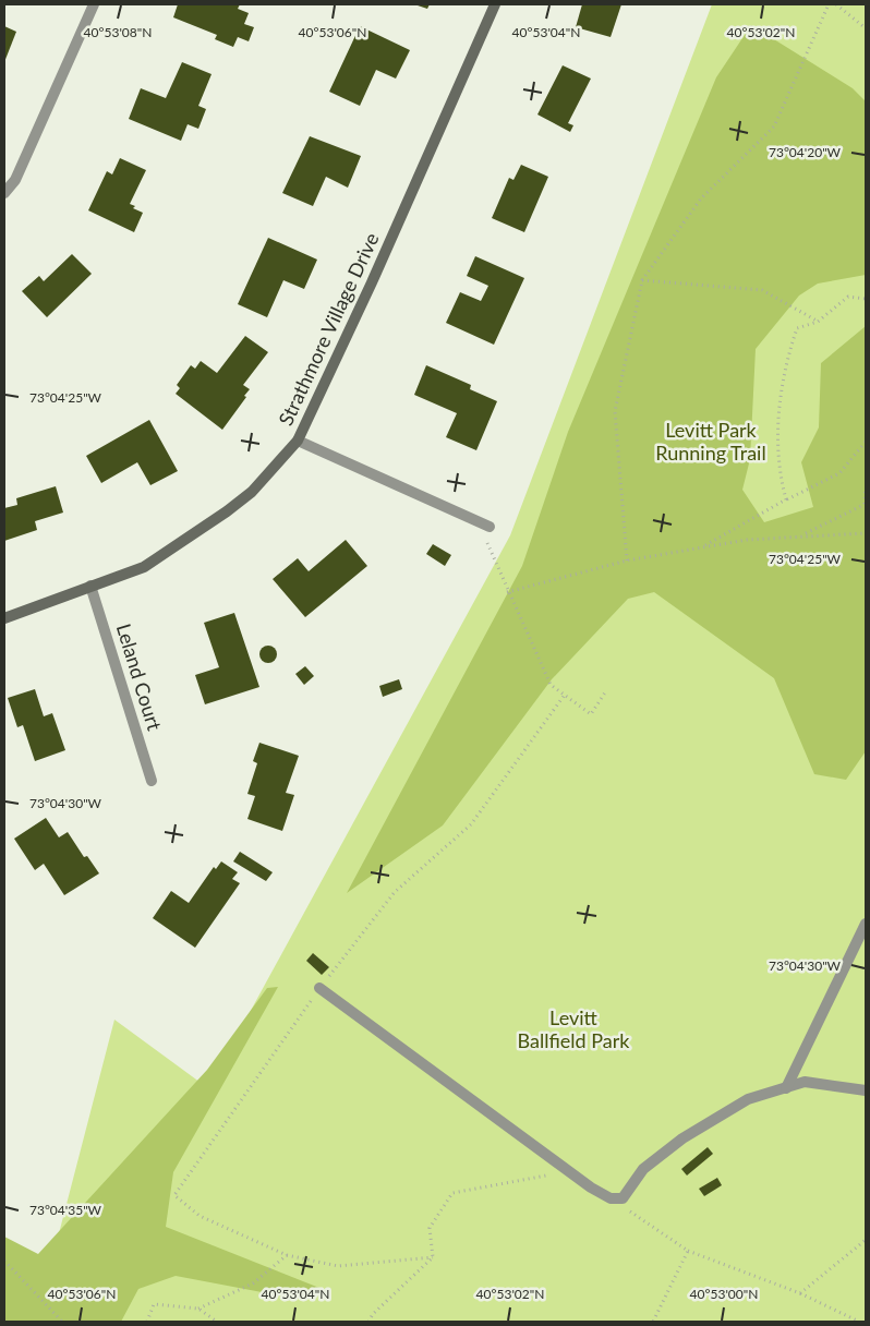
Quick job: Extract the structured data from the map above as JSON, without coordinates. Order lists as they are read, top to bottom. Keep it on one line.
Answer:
{"streets":{"street":["Strathmore Village Drive","Leland Court"]},"crossings":[["Strathmore Village Drive","Leland Court"]],"parks":["Levitt Park Running Trail","Levitt Ballfield Park"],"coordinates":["40°53'08\"N","40°53'06\"N","40°53'04\"N","40°53'02\"N","73°04'20\"W","73°04'25\"W","73°04'30\"W","73°04'35\"W","40°53'00\"N"]}
